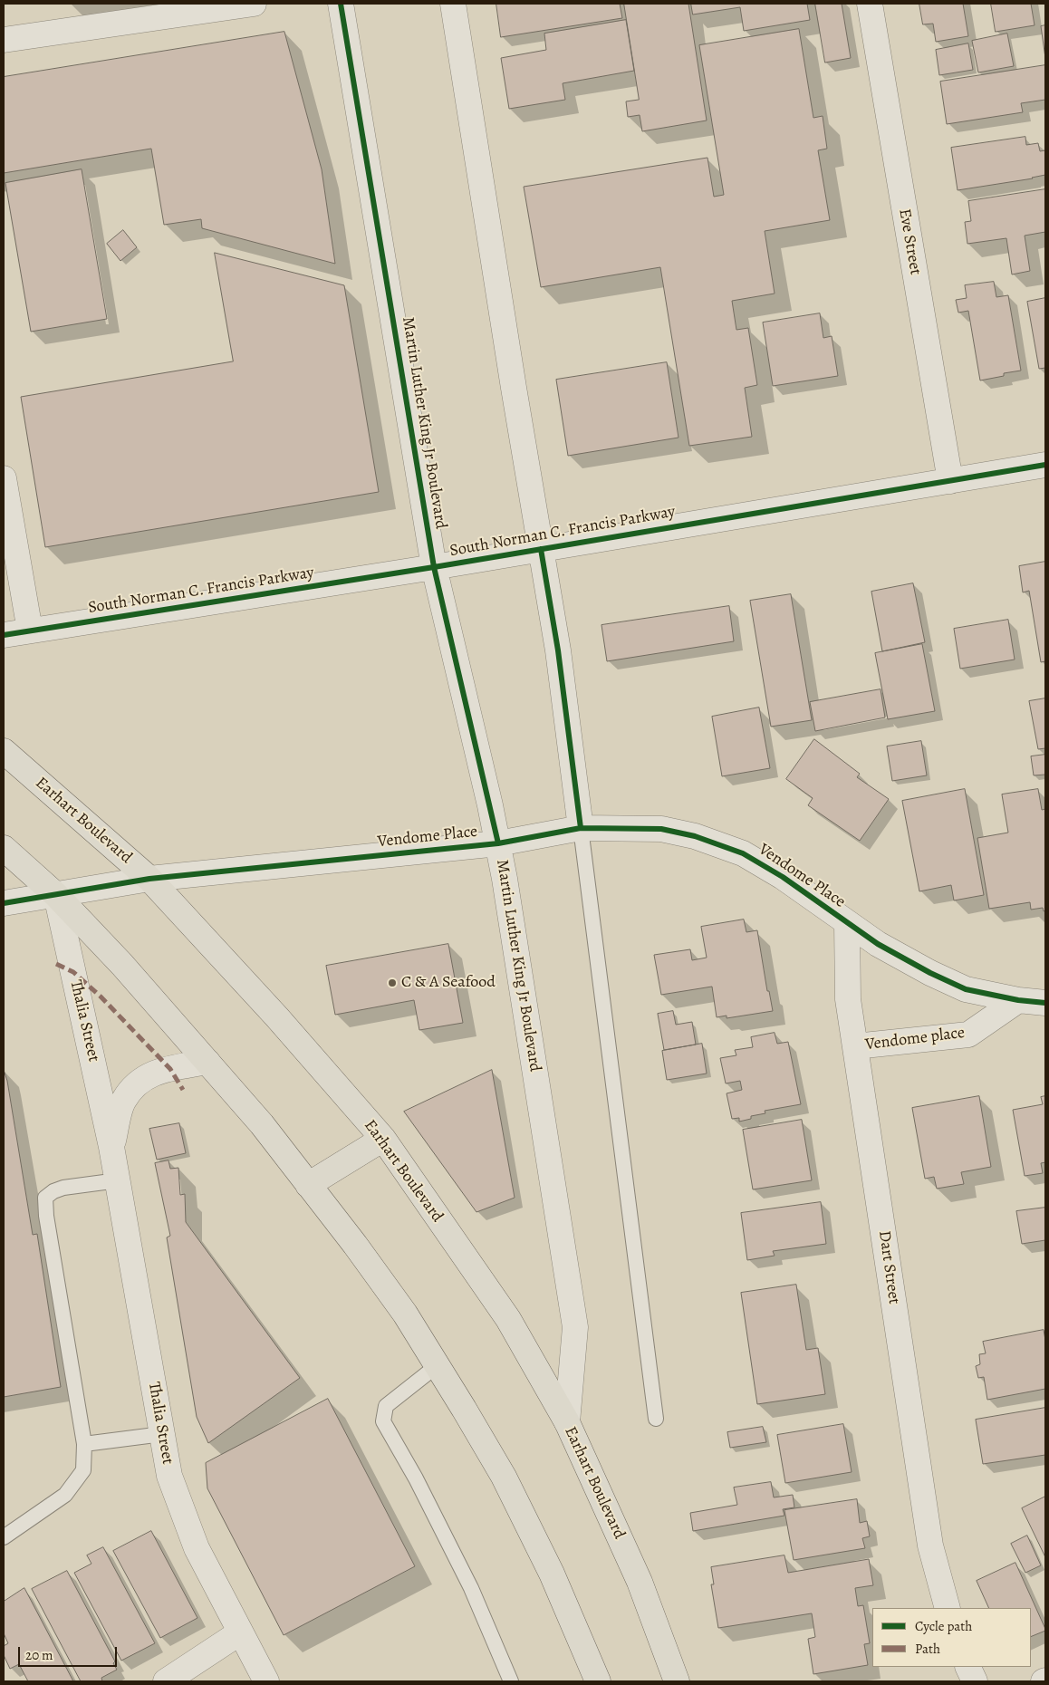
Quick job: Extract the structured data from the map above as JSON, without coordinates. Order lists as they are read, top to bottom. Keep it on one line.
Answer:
{"streets":{"main road":["Earhart Boulevard"],"street":["Eve Street","Martin Luther King Jr Boulevard","South Norman C. Francis Parkway","Vendome Place","Thalia Street","Vendome place","Dart Street"]},"crossings":[["Eve Street","South Norman C. Francis Parkway"],["Martin Luther King Jr Boulevard","South Norman C. Francis Parkway"],["Martin Luther King Jr Boulevard","Earhart Boulevard"],["Martin Luther King Jr Boulevard","Vendome Place"],["Earhart Boulevard","Vendome Place"],["Vendome Place","Vendome place"],["Vendome Place","Dart Street"],["Vendome place","Dart Street"]],"places":["C & A Seafood"],"legend":["Cycle path","Path"],"scale_bar":"20 m"}
